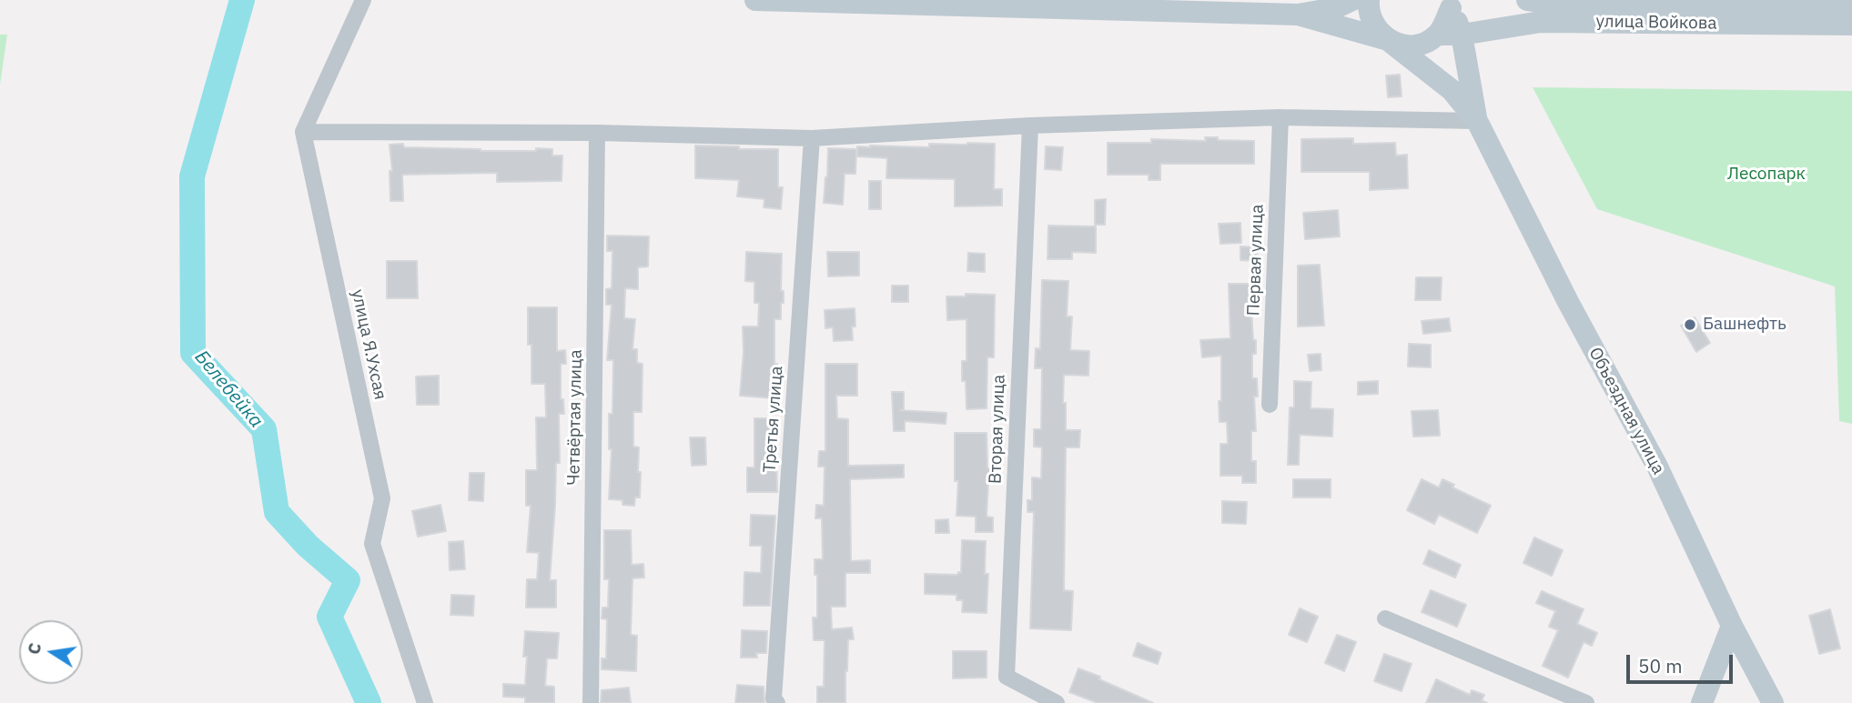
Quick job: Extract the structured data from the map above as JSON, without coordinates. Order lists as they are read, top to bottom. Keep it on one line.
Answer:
{"streets":{"main road":["улица Войкова","Объездная улица"],"street":["Первая улица","улица Я.Ухсая","Четвёртая улица","Третья улица","Вторая улица"]},"water":["Белебейка"],"parks":["Лесопарк"],"places":["Башнефть"],"scale_bar":"50 m","north":"left"}
